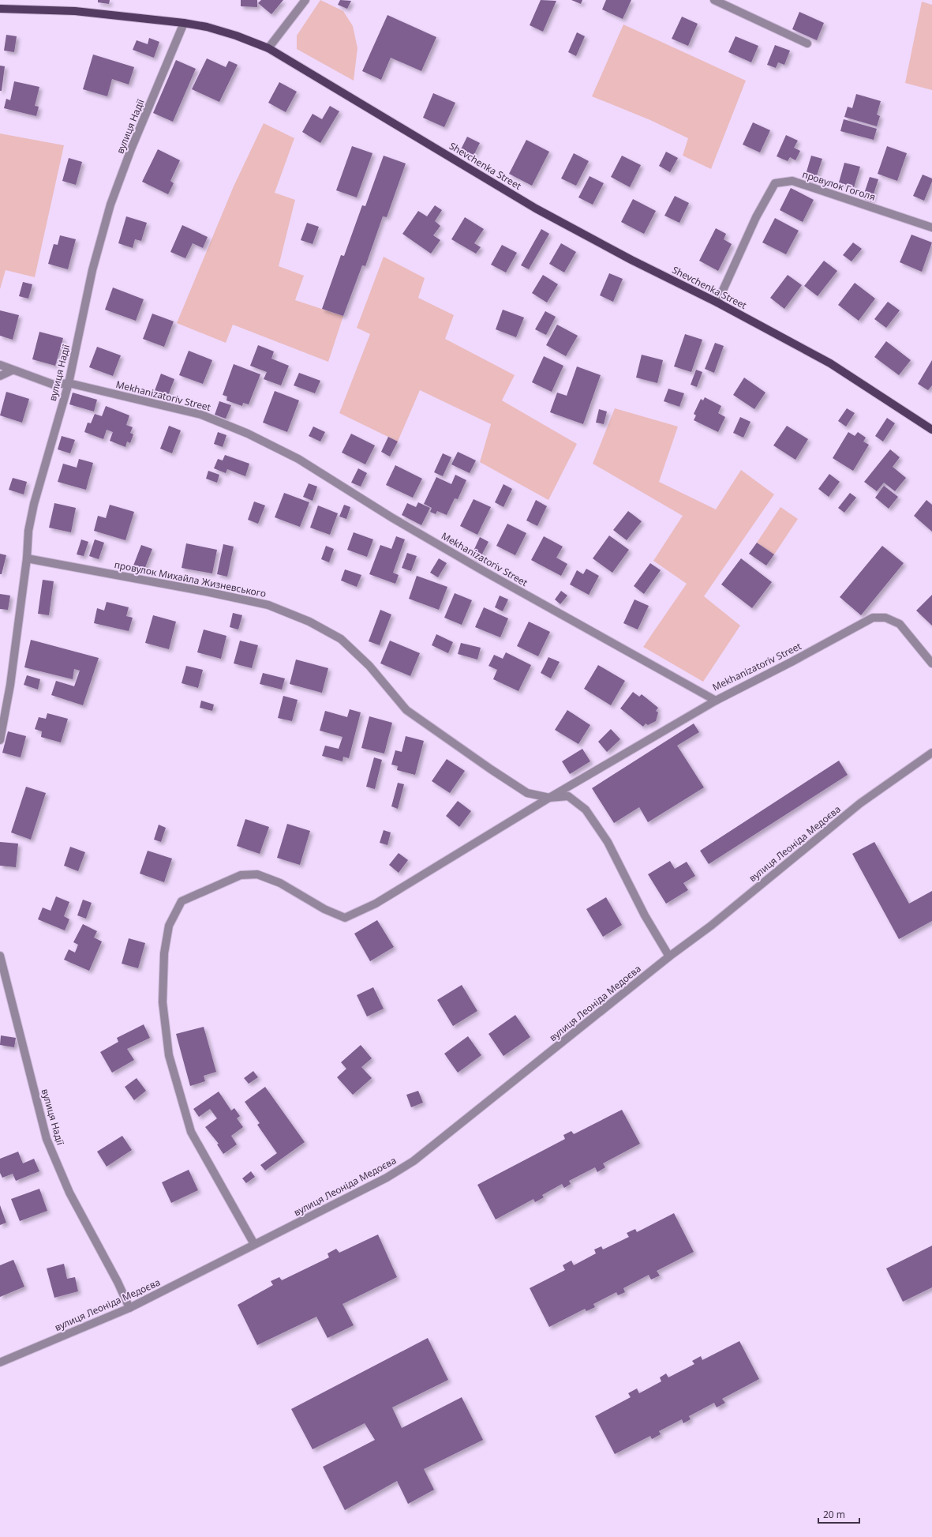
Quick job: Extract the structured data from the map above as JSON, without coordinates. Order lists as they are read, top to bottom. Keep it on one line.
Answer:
{"streets":{"main road":["Shevchenka Street"],"street":["вулиця Надії","провулок Гоголя","Mekhanizatoriv Street","провулок Михайла Жизневського","вулиця Леоніда Медоєва"]},"crossings":[["вулиця Надії","Shevchenka Street"],["вулиця Надії","Mekhanizatoriv Street"],["вулиця Надії","провулок Михайла Жизневського"],["вулиця Надії","вулиця Леоніда Медоєва"],["Shevchenka Street","провулок Гоголя"],["провулок Михайла Жизневського","вулиця Леоніда Медоєва"]],"scale_bar":"20 m"}
